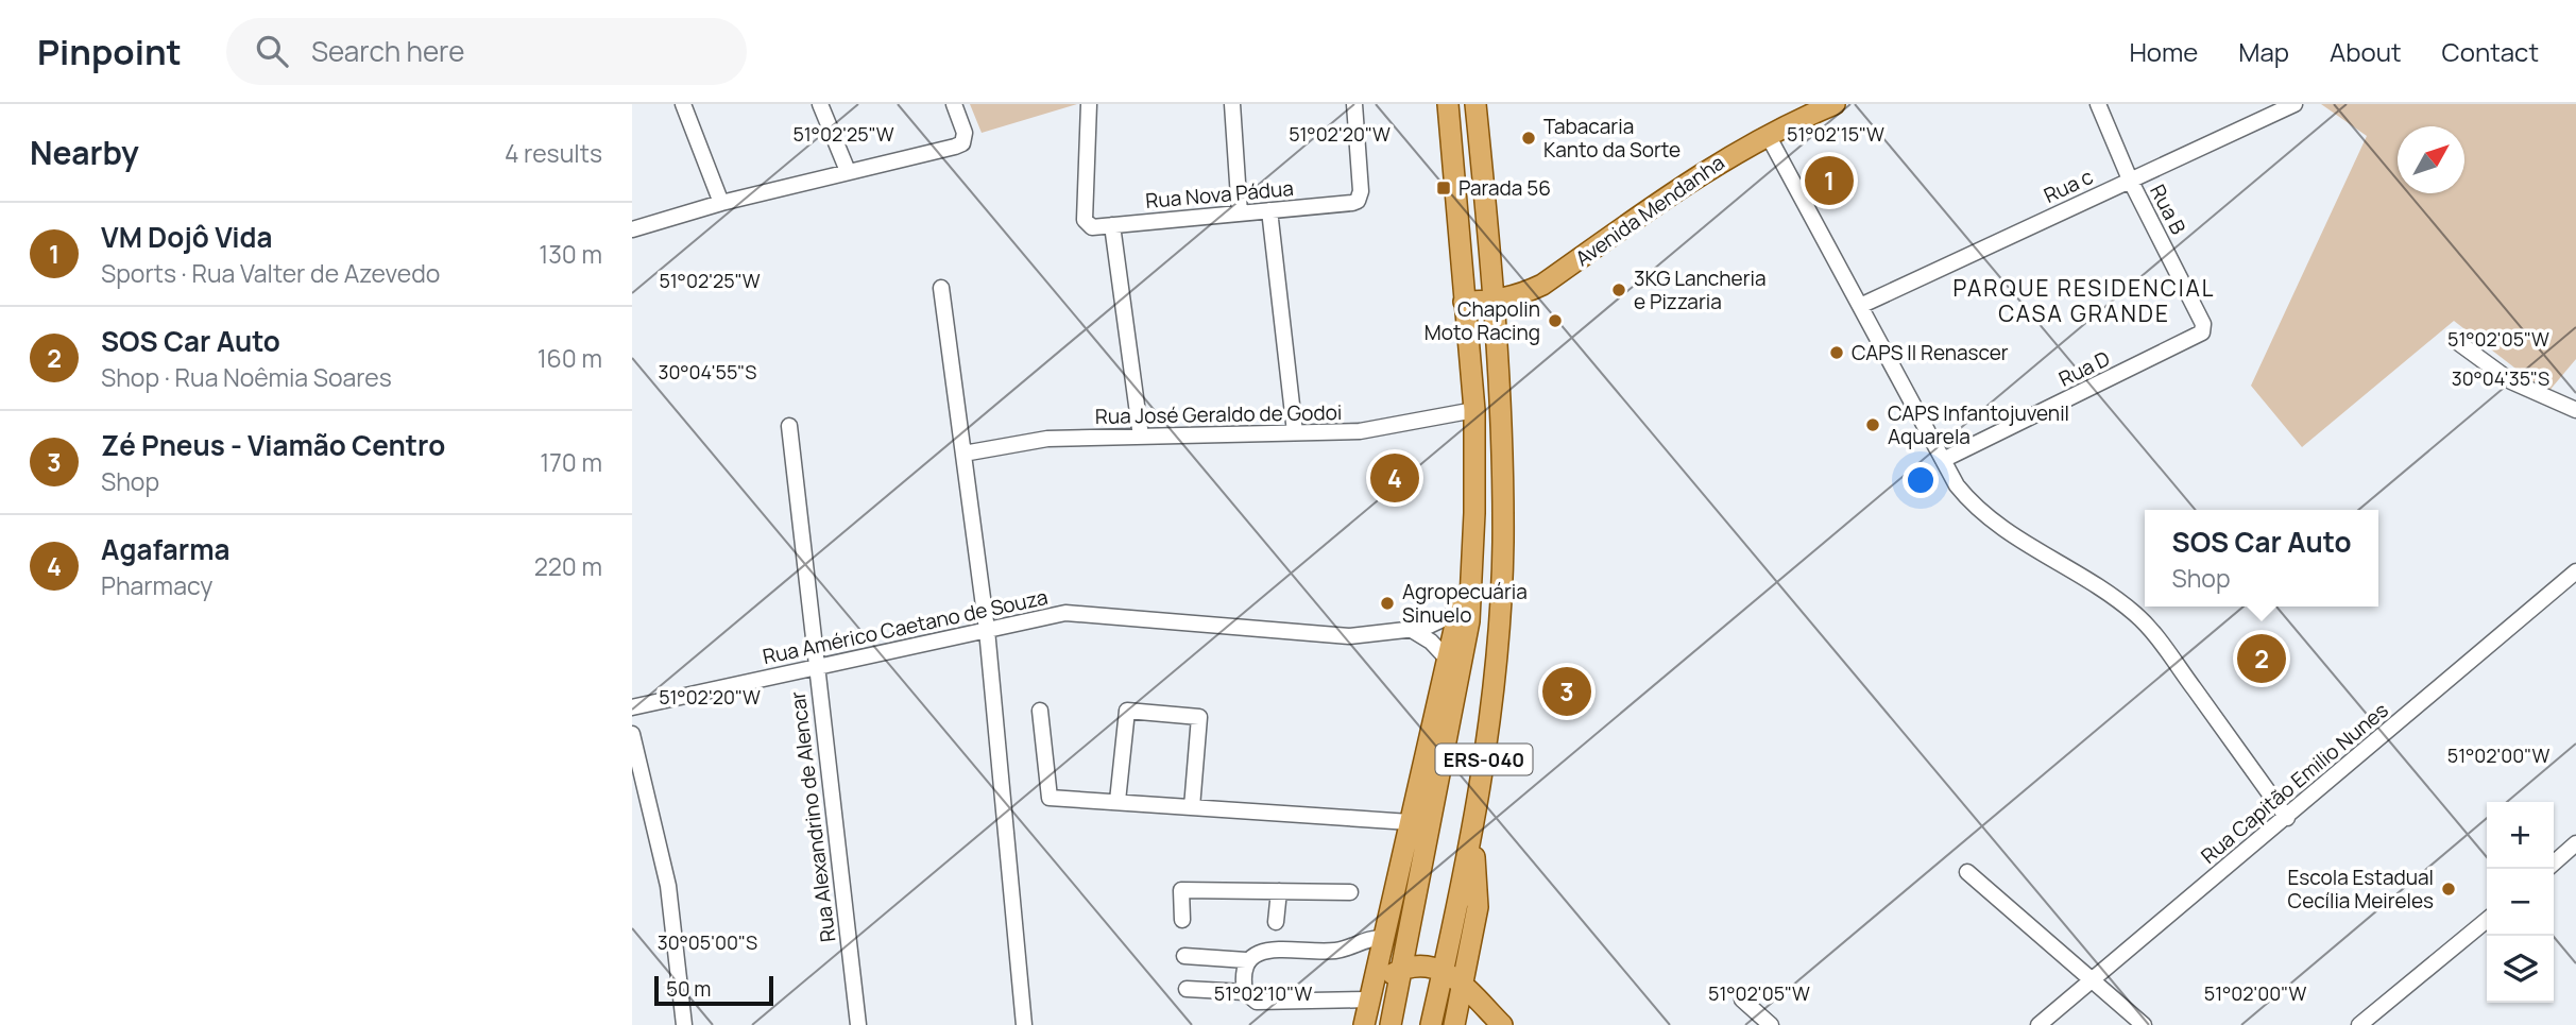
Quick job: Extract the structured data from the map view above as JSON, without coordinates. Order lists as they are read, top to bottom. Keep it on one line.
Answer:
{"streets":{"main road":["Avenida Mendanha","ERS-040"],"street":["Rua c","Rua Nova Pádua","Rua B","Rua D","Rua José Geraldo de Godoi","Rua Américo Caetano de Souza","Rua Capitão Emilio Nunes","Rua Alexandrino de Alencar"]},"crossings":[["Rua c","Rua B"],["Rua B","Rua D"],["Avenida Mendanha","ERS-040"],["Rua José Geraldo de Godoi","ERS-040"],["Rua Américo Caetano de Souza","Rua Alexandrino de Alencar"]],"districts":["PARQUE RESIDENCIAL CASA GRANDE"],"places":{"other":["Tabacaria Kanto da Sorte","3KG Lancheria e Pizzaria","Chapolin Moto Racing","CAPS II Renascer","CAPS Infantojuvenil Aquarela","Agropecuária Sinuelo","Escola Estadual Cecília Meireles"],"transit":["Parada 56"]},"scale_bar":"50 m","north":"top right","page":{"header":"Pinpoint","search":"Search here","nav":["Home","Map","About","Contact"],"heading":["Nearby","4 results"],"pins":["1","4","2","3"],"list":[{"mark":"1","name":"VM Dojô Vida","note":"Sports · Rua Valter de Azevedo","value":"130 m"},{"mark":"2","name":"SOS Car Auto","note":"Shop · Rua Noêmia Soares","value":"160 m"},{"mark":"3","name":"Zé Pneus - Viamão Centro","note":"Shop","value":"170 m"},{"mark":"4","name":"Agafarma","note":"Pharmacy","value":"220 m"}],"popup":["SOS Car Auto","Shop"],"map_buttons":["+","−"],"scale":"50 m"},"coordinates":["51°02'25\"W","51°02'20\"W","51°02'15\"W","51°02'05\"W","30°04'55\"S","30°04'35\"S","51°02'00\"W","30°05'00\"S","51°02'10\"W"]}
